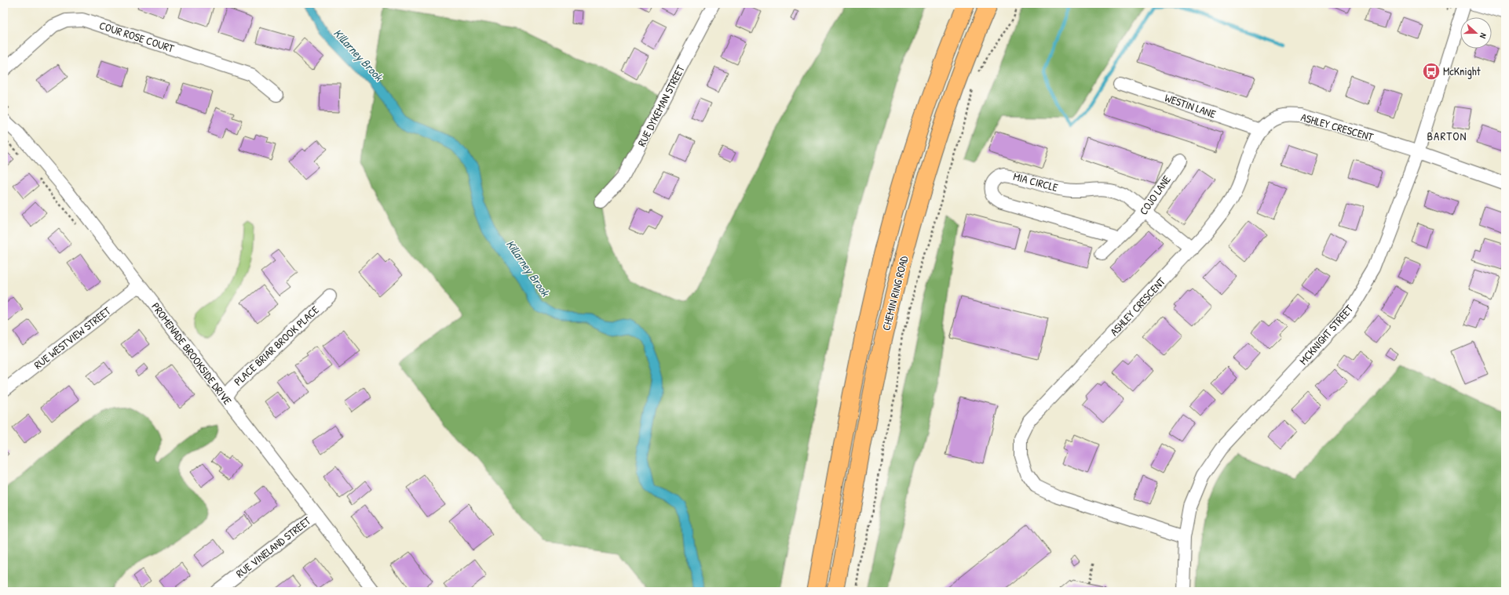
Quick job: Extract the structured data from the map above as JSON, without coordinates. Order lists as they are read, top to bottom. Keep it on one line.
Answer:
{"streets":{"highway":["CHEMIN RING ROAD"],"street":["COUR ROSE COURT","RUE DYKEMAN STREET","WESTIN LANE","ASHLEY CRESCENT","MIA CIRCLE","COJO LANE","MCKNIGHT STREET","RUE WESTVIEW STREET","PLACE BRIAR BROOK PLACE","PROMENADE BROOKSIDE DRIVE","RUE VINELAND STREET"]},"crossings":[["WESTIN LANE","ASHLEY CRESCENT"],["ASHLEY CRESCENT","MIA CIRCLE"],["ASHLEY CRESCENT","MCKNIGHT STREET"],["MIA CIRCLE","COJO LANE"],["RUE WESTVIEW STREET","PROMENADE BROOKSIDE DRIVE"],["PLACE BRIAR BROOK PLACE","PROMENADE BROOKSIDE DRIVE"],["PROMENADE BROOKSIDE DRIVE","RUE VINELAND STREET"]],"districts":["BARTON"],"water":["Killarney Brook"],"places":{"bus stop":["McKnight"]},"north":"right"}
